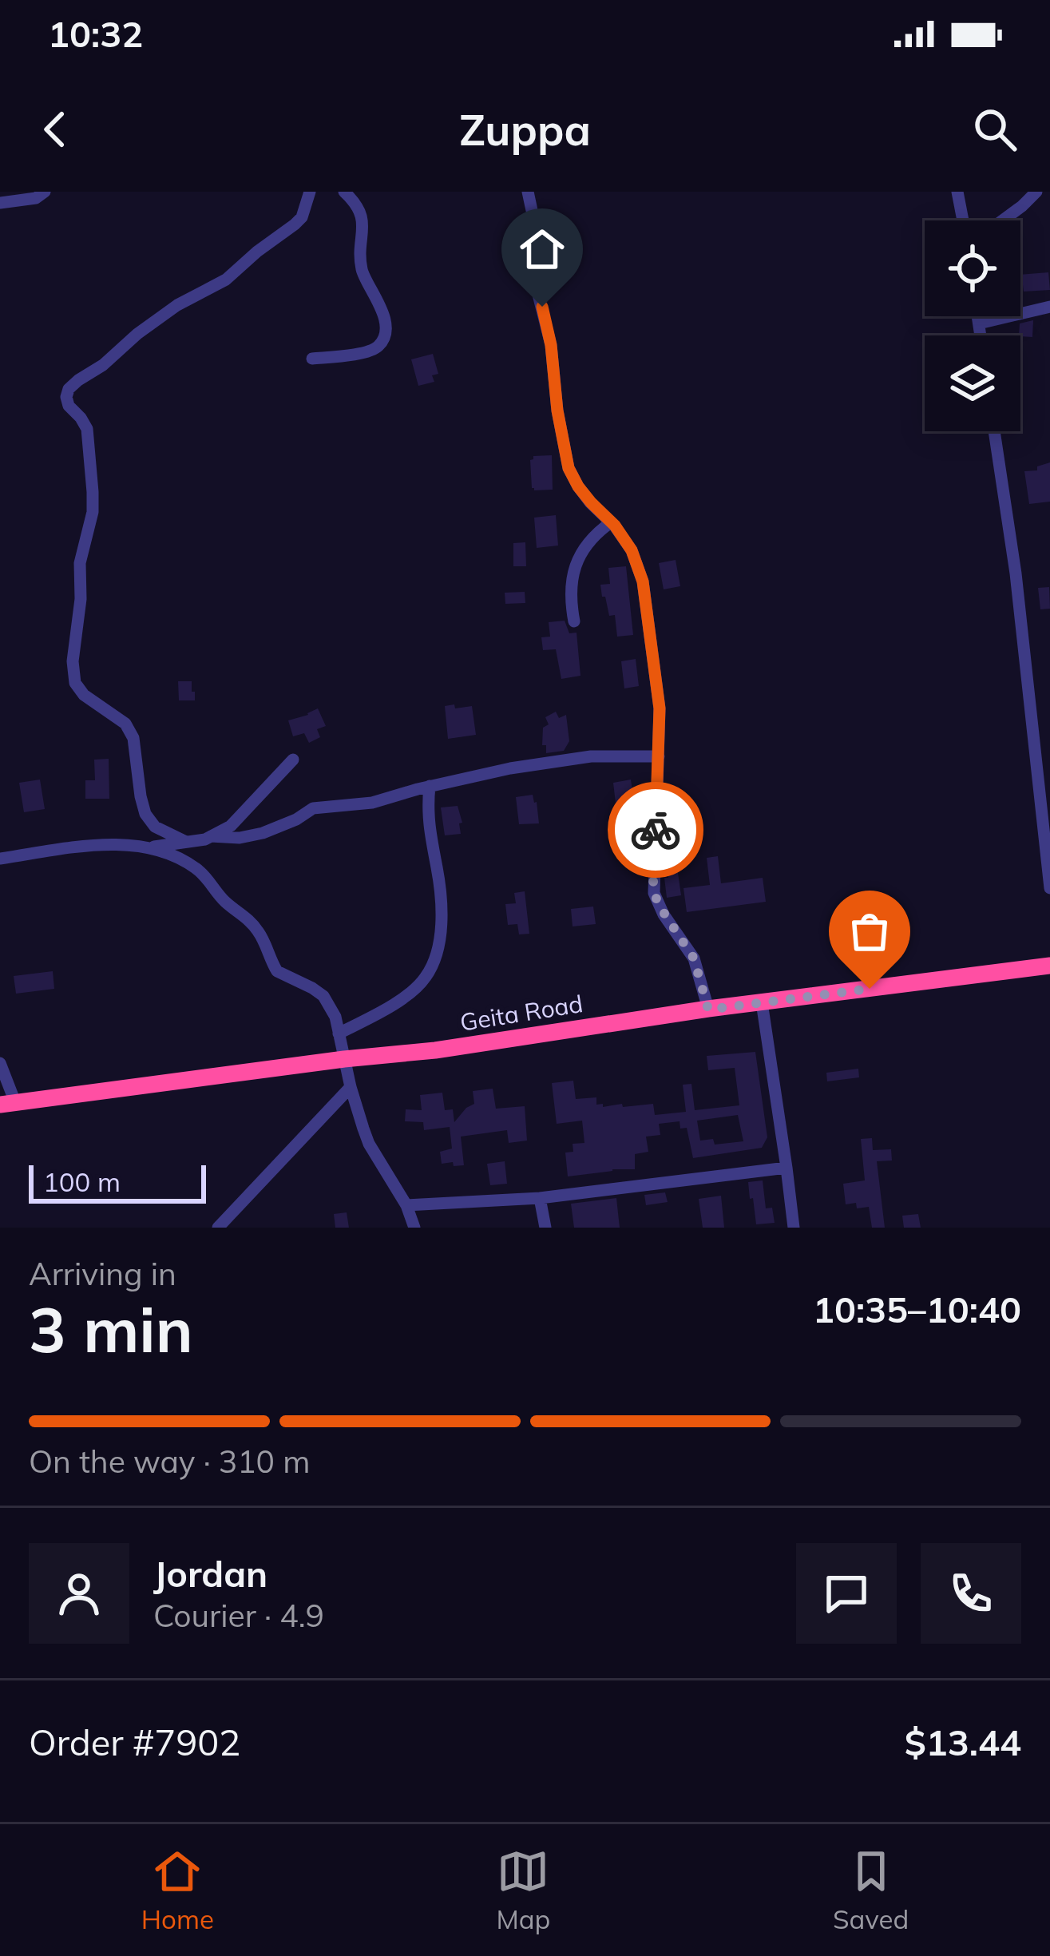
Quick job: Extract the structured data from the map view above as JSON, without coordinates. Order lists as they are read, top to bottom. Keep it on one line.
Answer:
{"streets":{"highway":["Geita Road"]},"scale_bar":"100 m","page":{"status":"10:32","header":"Zuppa","scale":"100 m","heading":["3 min","Arriving in","10:35–10:40"],"panel":["Jordan","Courier · 4.9","Order #7902","$13.44"],"bar":"On the way · 310 m","tabs":["Home","Map","Saved"]}}
